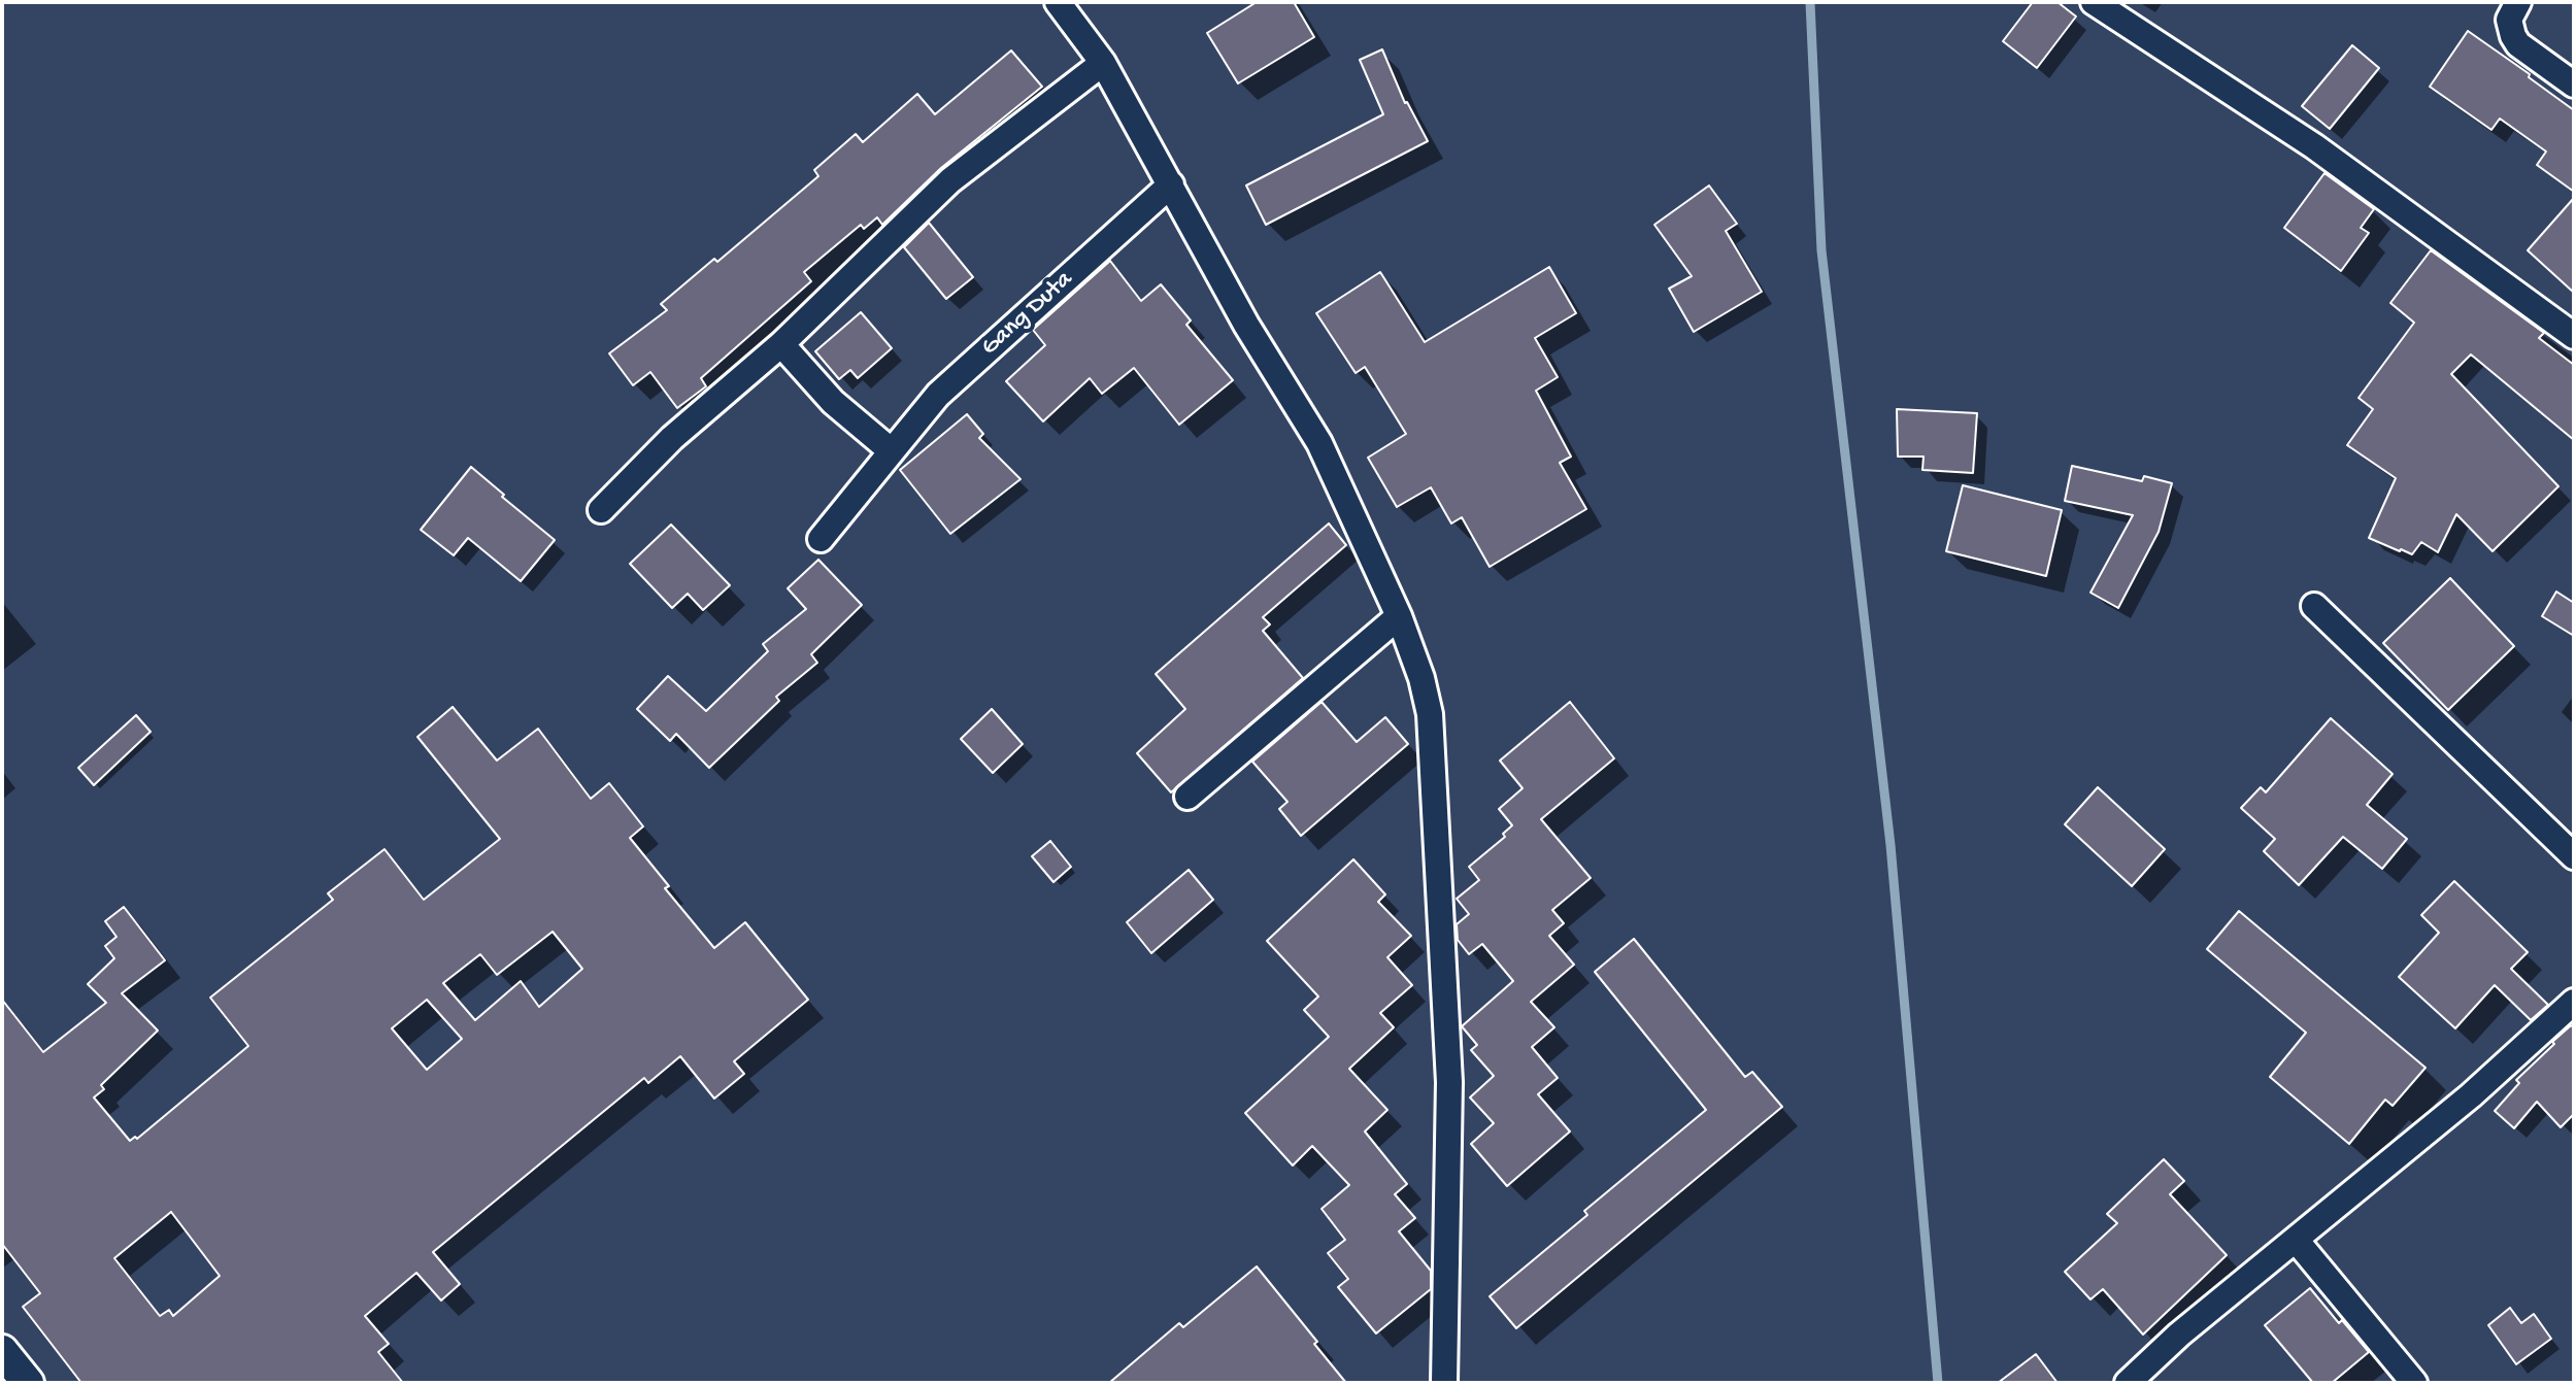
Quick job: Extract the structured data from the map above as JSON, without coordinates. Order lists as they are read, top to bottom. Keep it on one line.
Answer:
{"streets":{"street":["Gang Duta"]}}
